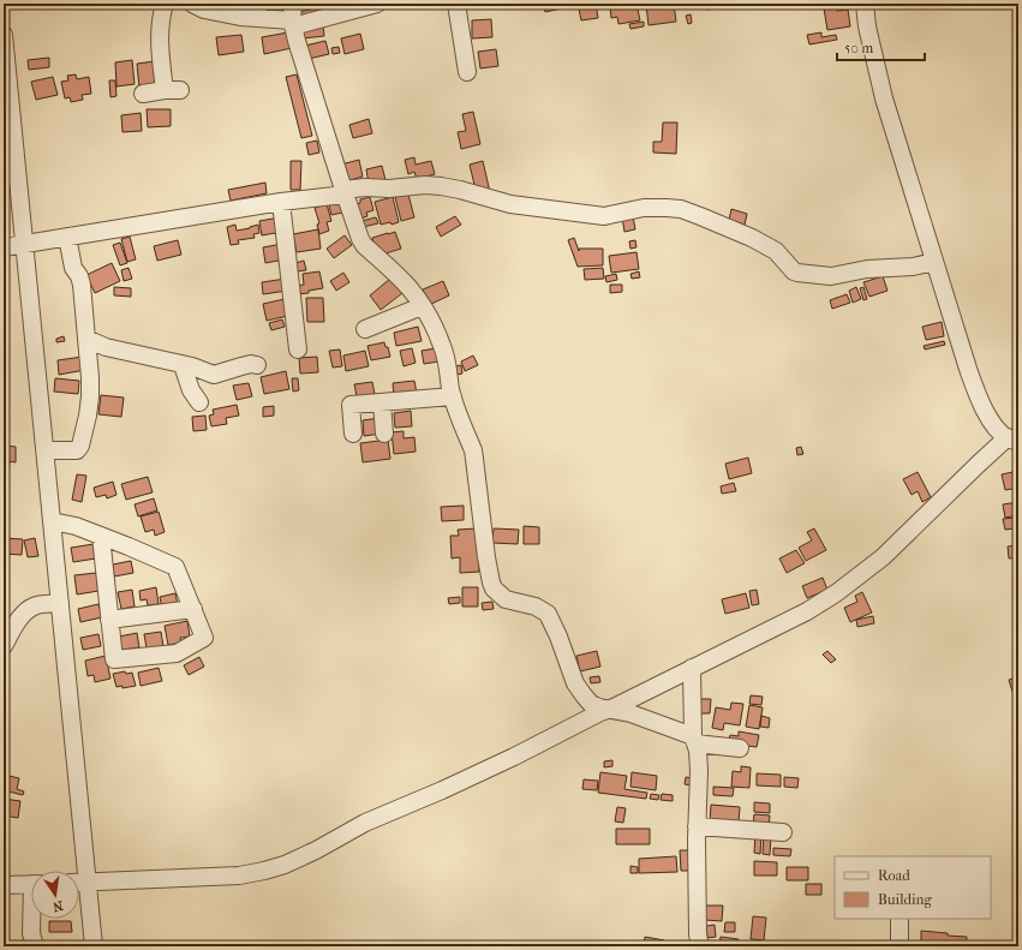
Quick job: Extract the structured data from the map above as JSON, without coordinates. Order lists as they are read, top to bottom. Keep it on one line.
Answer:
{"legend":["Road","Building"],"scale_bar":"50 m","north":"bottom"}
